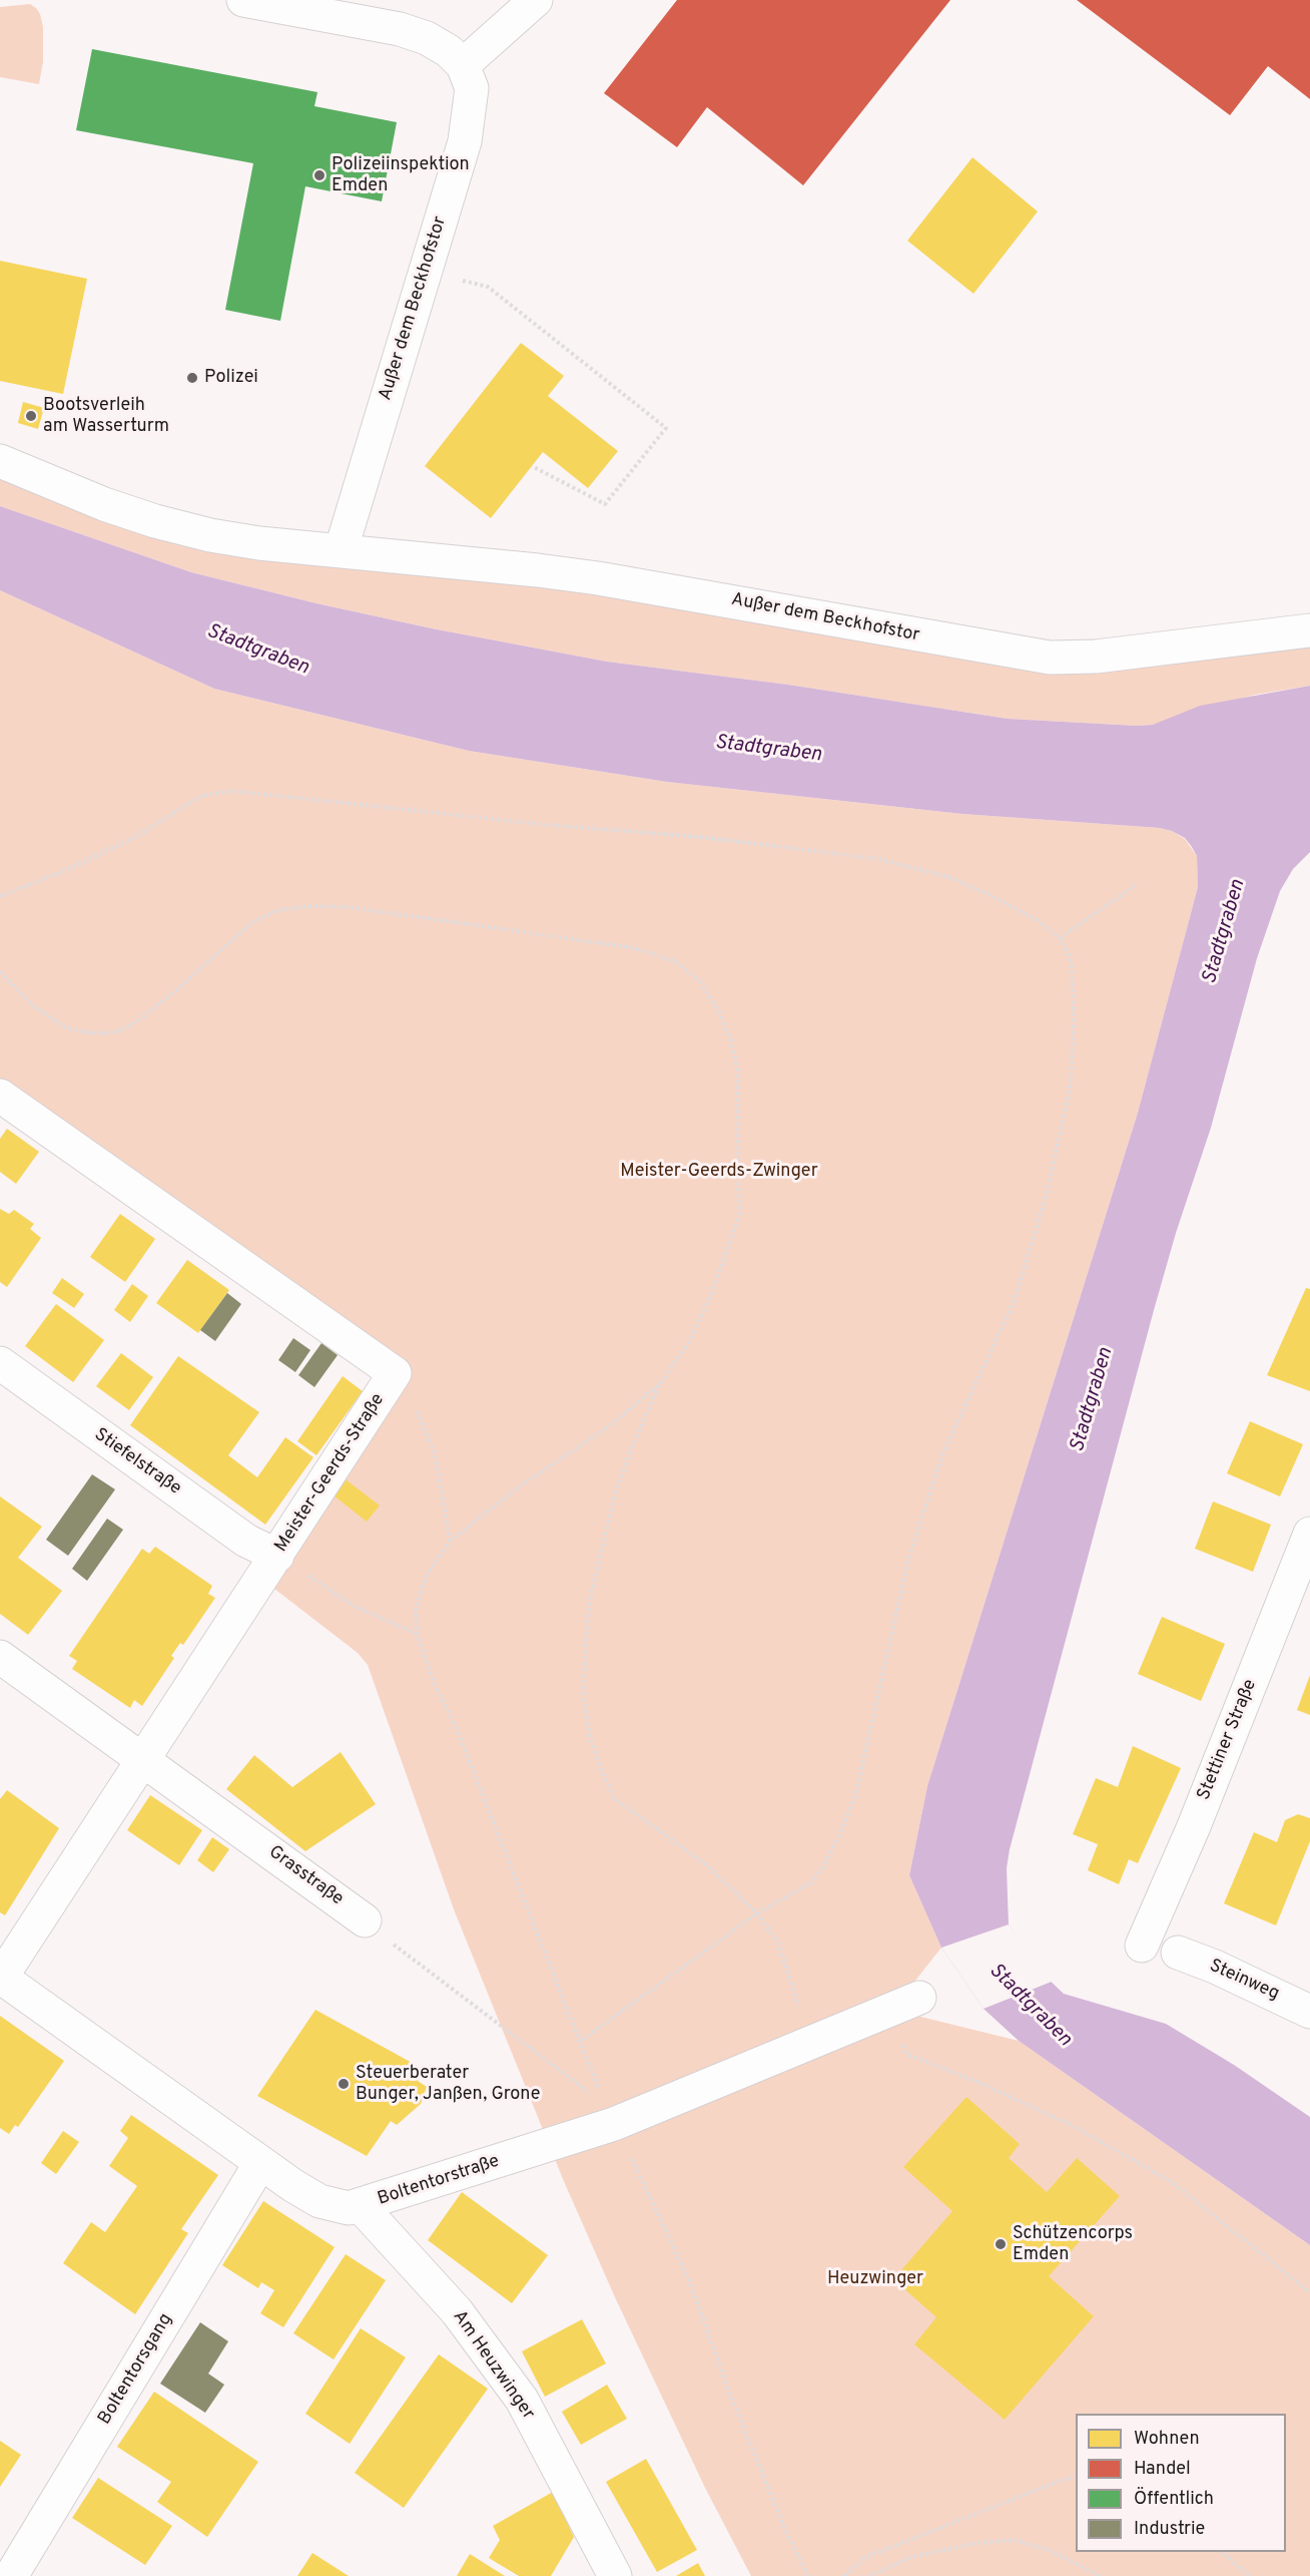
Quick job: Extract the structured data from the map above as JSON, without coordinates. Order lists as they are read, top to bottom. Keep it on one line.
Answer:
{"streets":{"street":["Außer dem Beckhofstor","Stiefelstraße","Meister-Geerds-Straße","Stettiner Straße","Grasstraße","Steinweg","Boltentorstraße","Am Heuzwinger","Boltentorsgang"]},"crossings":[["Stiefelstraße","Meister-Geerds-Straße"],["Meister-Geerds-Straße","Grasstraße"],["Meister-Geerds-Straße","Boltentorstraße"],["Boltentorstraße","Am Heuzwinger"],["Boltentorstraße","Boltentorsgang"]],"water":["Stadtgraben"],"parks":["Meister-Geerds-Zwinger","Heuzwinger"],"places":["Polizeiinspektion Emden","Polizei","Bootsverleih am Wasserturm","Steuerberater Bunger, Janßen, Grone","Schützencorps Emden"],"legend":["Wohnen","Handel","Öffentlich","Industrie"]}
